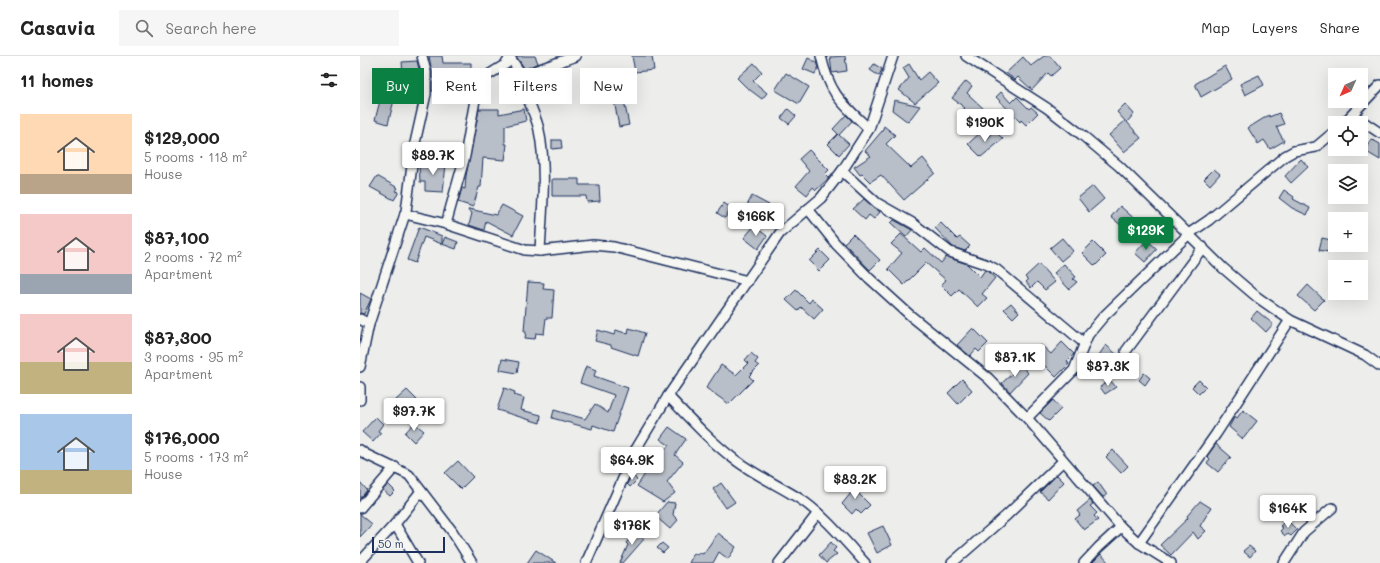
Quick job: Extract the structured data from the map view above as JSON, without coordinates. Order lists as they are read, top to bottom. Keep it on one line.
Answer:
{"scale_bar":"50 m","north":"bottom left","page":{"header":"Casavia","search":"Search here","nav":["Map","Layers","Share"],"heading":"11 homes","map_buttons":["+","−"],"chip":["Buy","Rent","Filters","New"],"list":[{"name":"$129,000","note":"5 rooms · 118 m² · House"},{"name":"$87,100","note":"2 rooms · 72 m² · Apartment"},{"name":"$87,300","note":"3 rooms · 95 m² · Apartment"},{"name":"$176,000","note":"5 rooms · 173 m² · House"}],"price":["$190K","$89.7K","$166K","$129K","$87.1K","$87.3K","$97.7K","$64.9K","$83.2K","$164K","$176K"],"scale":"50 m"}}
